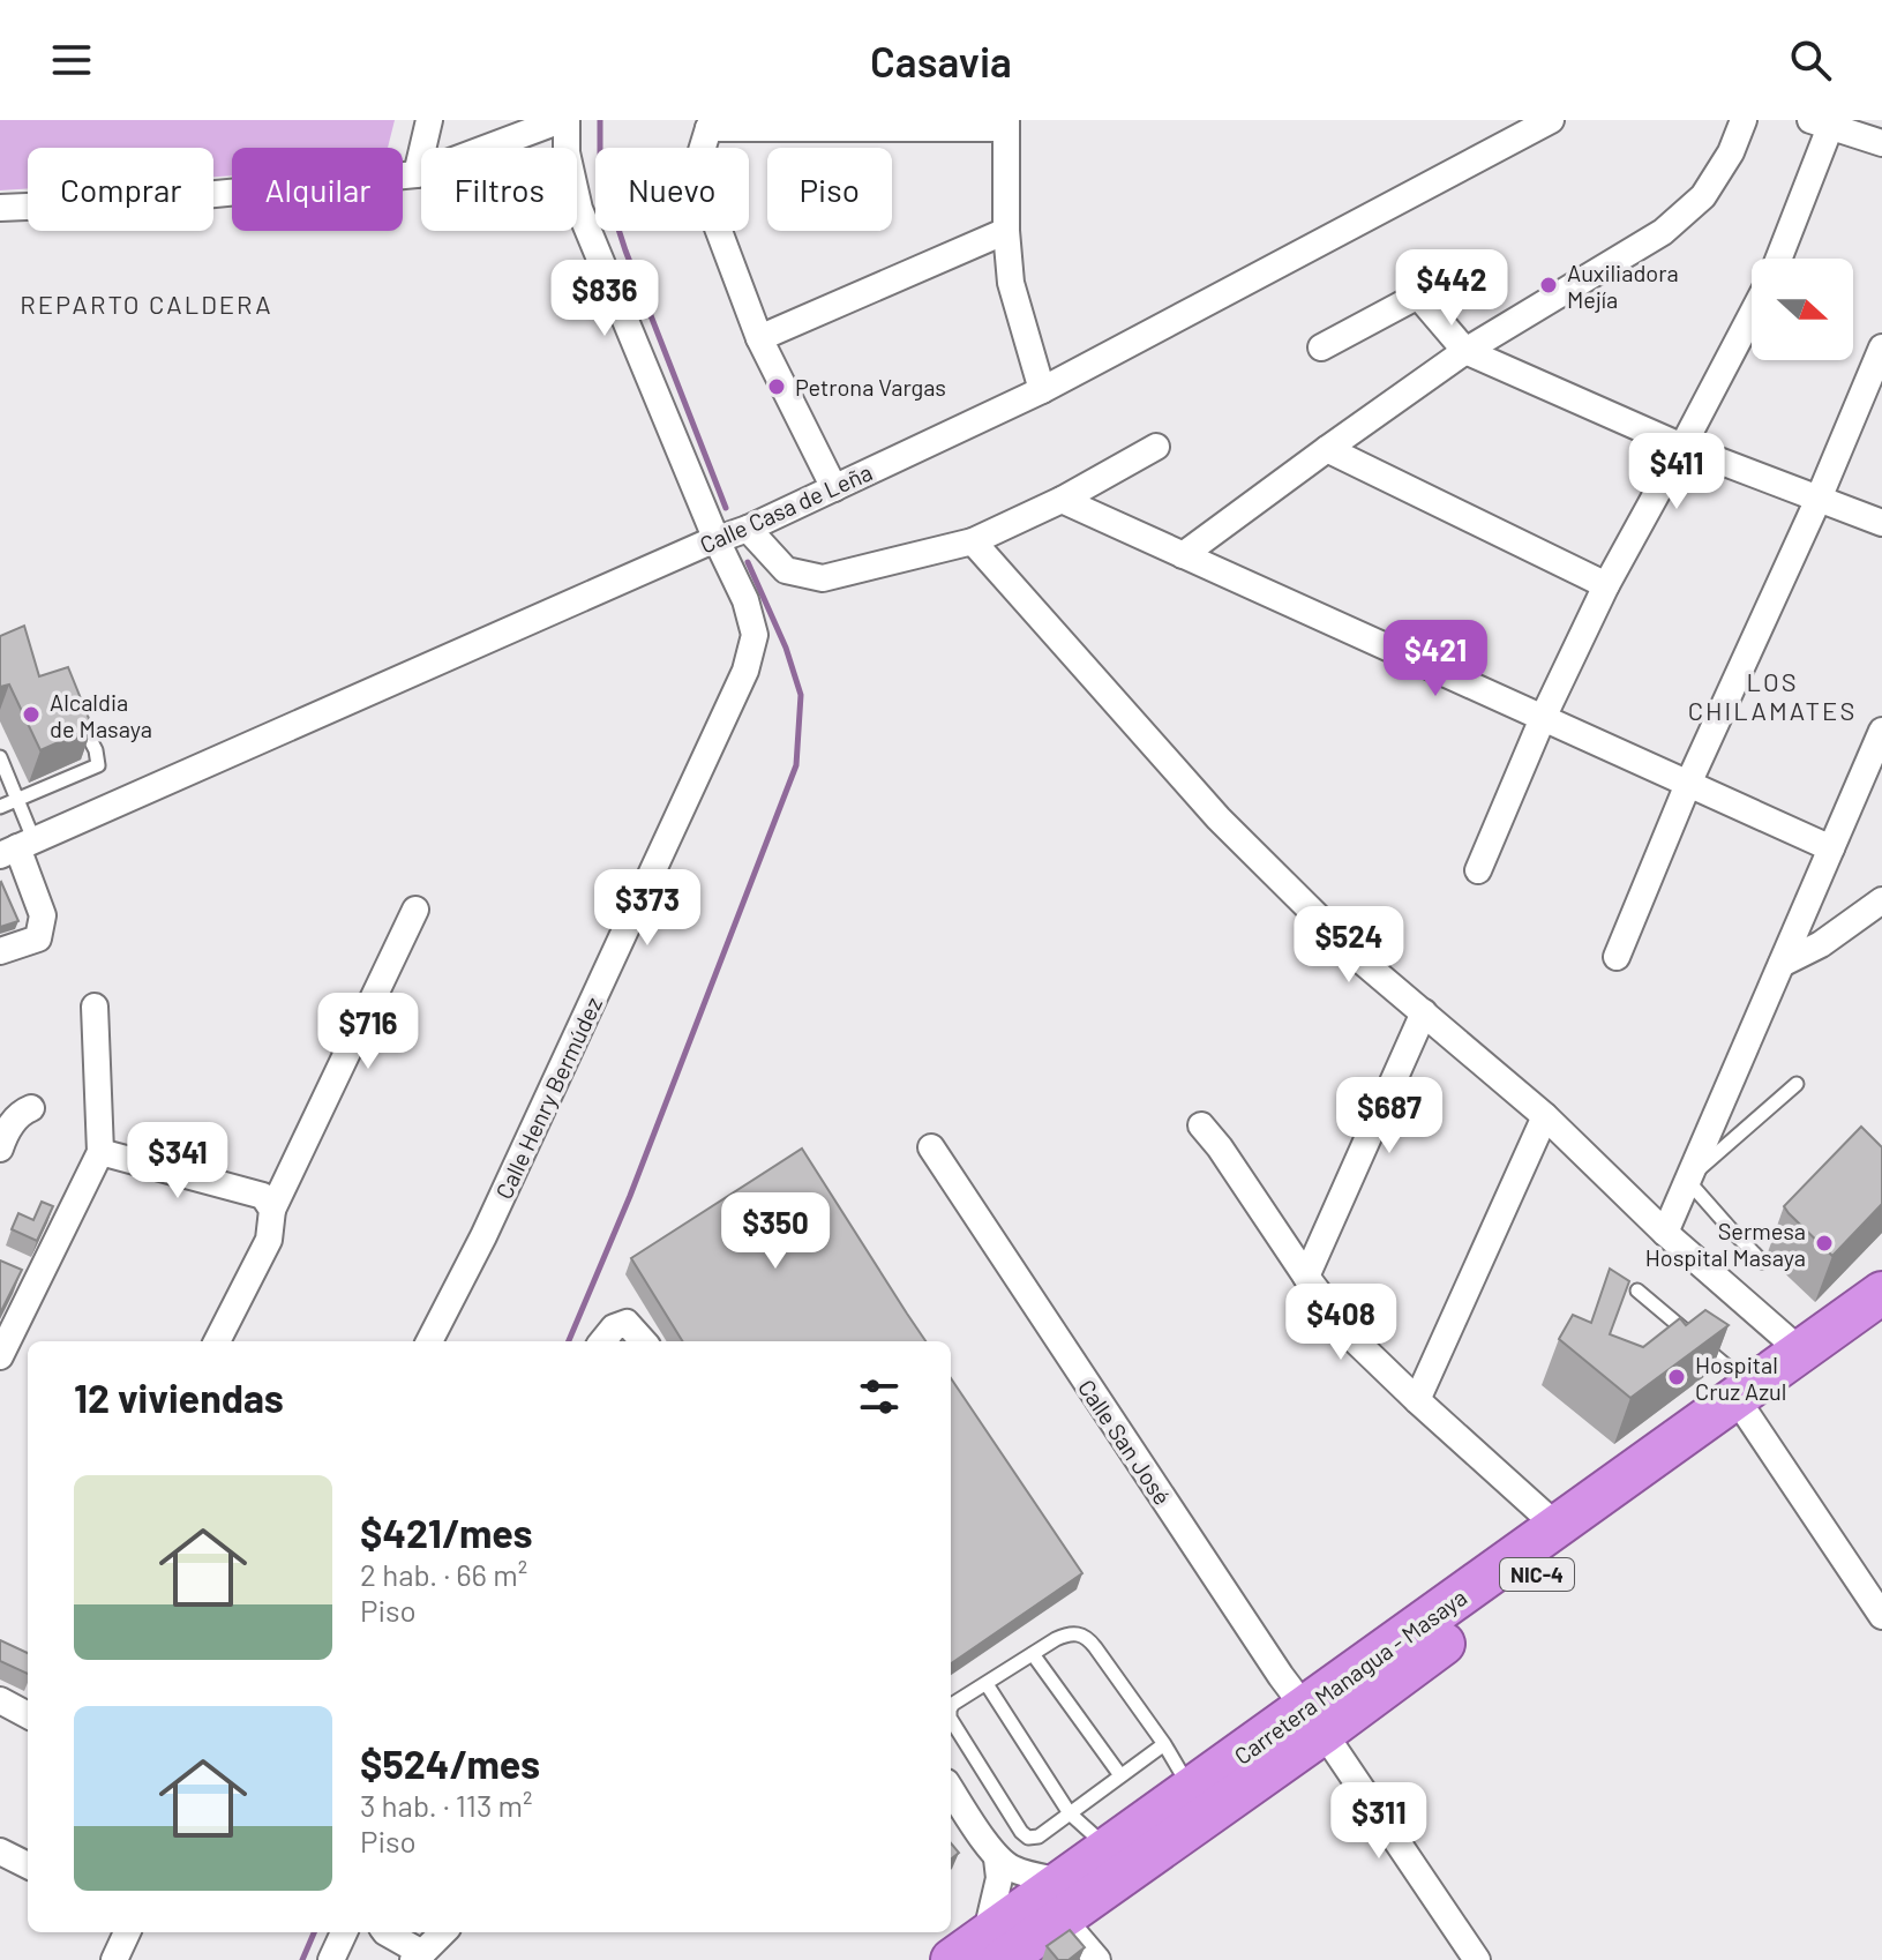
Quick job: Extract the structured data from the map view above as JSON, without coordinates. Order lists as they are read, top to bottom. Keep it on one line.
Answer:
{"streets":{"highway":["NIC-4","Carretera Managua - Masaya"],"street":["Calle Casa de Leña","Calle Henry Bermúdez","Calle San José"]},"crossings":[["Calle Casa de Leña","Calle Henry Bermúdez"],["Calle San José","Carretera Managua - Masaya"]],"districts":["REPARTO CALDERA","LOS CHILAMATES"],"places":["Auxiliadora Mejía","Petrona Vargas","Alcaldia de Masaya","Sermesa Hospital Masaya","Hospital Cruz Azul"],"north":"right","page":{"header":"Casavia","chip":["Comprar","Alquilar","Filtros","Nuevo","Piso"],"price":["$442","$836","$411","$421","$373","$524","$716","$687","$341","$350","$408","$311"],"heading":"12 viviendas","list":[{"name":"$421/mes","note":"2 hab. · 66 m² · Piso"},{"name":"$524/mes","note":"3 hab. · 113 m² · Piso"}]}}
